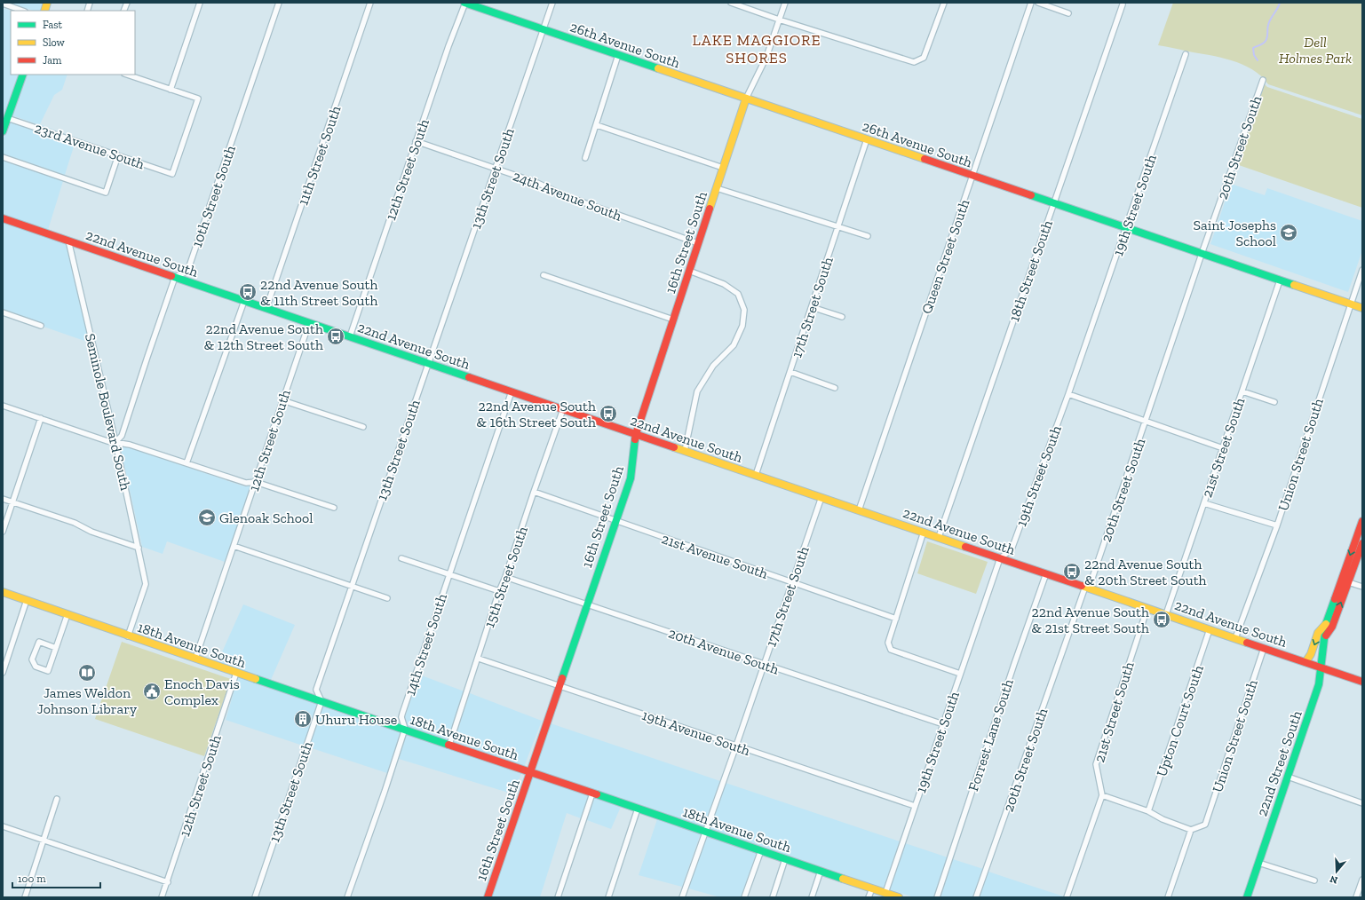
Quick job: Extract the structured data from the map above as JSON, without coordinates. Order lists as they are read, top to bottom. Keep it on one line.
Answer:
{"streets":{"street":["26th Avenue South","23rd Avenue South","20th Street South","11th Street South","12th Street South","13th Street South","24th Avenue South","10th Street South","19th Street South","16th Street South","22nd Avenue South","Queen Street South","18th Street South","17th Street South","Seminole Boulevard South","21st Street South","Union Street South","21st Avenue South","15th Street South","18th Avenue South","14th Street South","20th Avenue South","Upton Court South","19th Avenue South","Forrest Lane South","22nd Street South"]},"crossings":[["26th Avenue South","20th Street South"],["26th Avenue South","12th Street South"],["26th Avenue South","13th Street South"],["26th Avenue South","19th Street South"],["26th Avenue South","16th Street South"],["26th Avenue South","Queen Street South"],["26th Avenue South","18th Street South"],["26th Avenue South","17th Street South"],["26th Avenue South","21st Street South"],["26th Avenue South","Union Street South"],["20th Street South","22nd Avenue South"],["11th Street South","22nd Avenue South"],["12th Street South","24th Avenue South"],["12th Street South","22nd Avenue South"],["12th Street South","18th Avenue South"],["13th Street South","24th Avenue South"],["13th Street South","22nd Avenue South"],["13th Street South","18th Avenue South"],["24th Avenue South","16th Street South"],["10th Street South","22nd Avenue South"],["19th Street South","22nd Avenue South"],["19th Street South","18th Avenue South"],["19th Street South","20th Avenue South"],["19th Street South","19th Avenue South"],["16th Street South","22nd Avenue South"],["16th Street South","21st Avenue South"],["16th Street South","18th Avenue South"],["16th Street South","20th Avenue South"],["16th Street South","19th Avenue South"],["22nd Avenue South","Queen Street South"],["22nd Avenue South","18th Street South"],["22nd Avenue South","17th Street South"],["22nd Avenue South","Seminole Boulevard South"],["22nd Avenue South","21st Street South"],["22nd Avenue South","Union Street South"],["22nd Avenue South","15th Street South"],["22nd Avenue South","14th Street South"],["22nd Avenue South","Upton Court South"],["22nd Avenue South","Forrest Lane South"],["22nd Avenue South","22nd Street South"],["17th Street South","21st Avenue South"],["17th Street South","18th Avenue South"],["17th Street South","20th Avenue South"],["17th Street South","19th Avenue South"],["Seminole Boulevard South","18th Avenue South"],["21st Avenue South","15th Street South"],["15th Street South","18th Avenue South"],["15th Street South","20th Avenue South"],["15th Street South","19th Avenue South"],["18th Avenue South","14th Street South"]],"districts":["LAKE MAGGIORE SHORES"],"parks":["Dell Holmes Park"],"places":{"school or university":["Saint Josephs School","Glenoak School"],"bus stop":["22nd Avenue South & 11th Street South","22nd Avenue South & 12th Street South","22nd Avenue South & 16th Street South","22nd Avenue South & 20th Street South","22nd Avenue South & 21st Street South"],"library":["James Weldon Johnson Library"],"public building":["Enoch Davis Complex"],"building":["Uhuru House"]},"legend":["Fast","Slow","Jam"],"scale_bar":"100 m","north":"bottom"}
